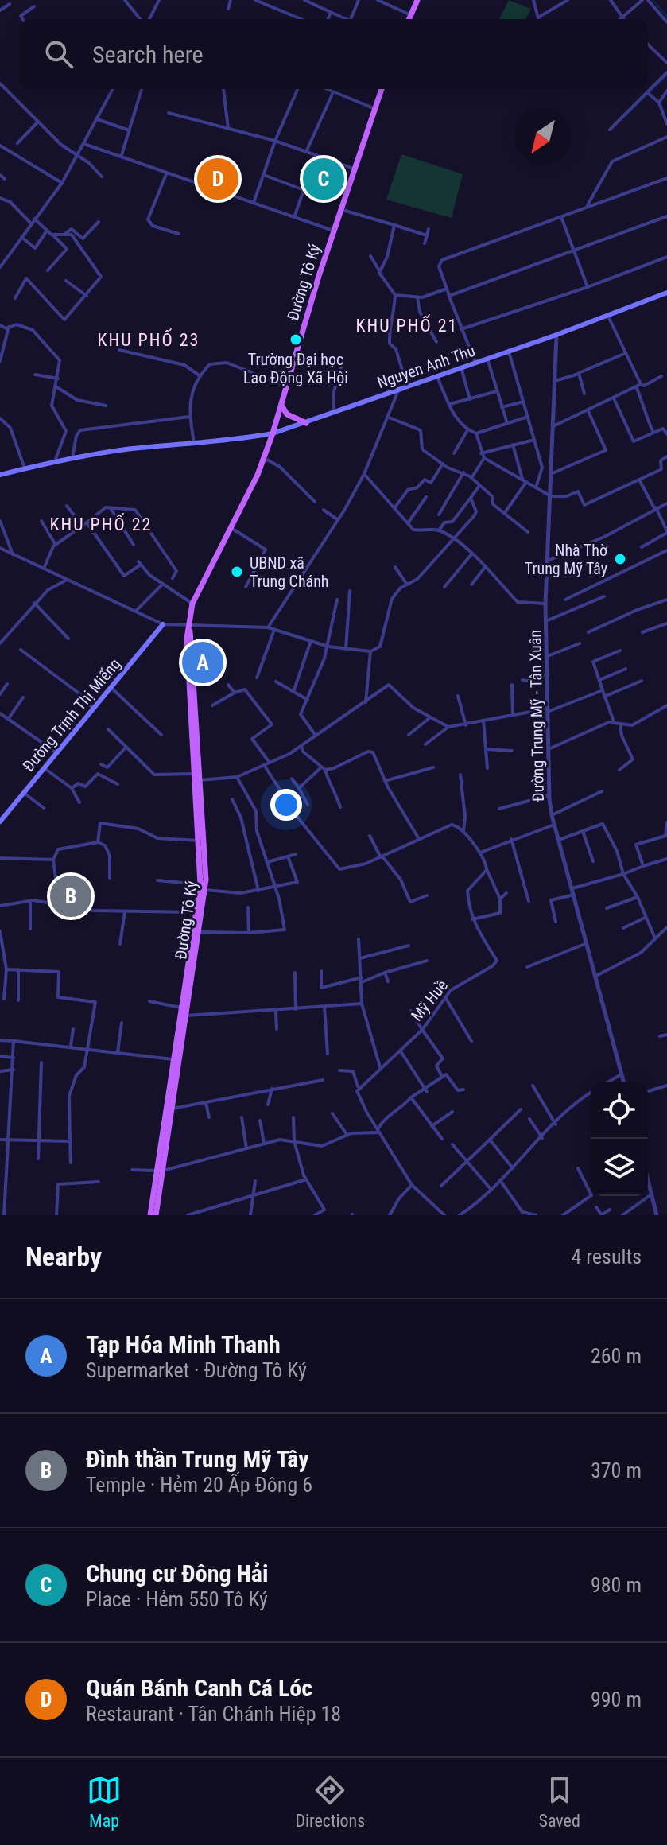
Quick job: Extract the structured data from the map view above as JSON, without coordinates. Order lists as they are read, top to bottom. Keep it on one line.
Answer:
{"streets":{"main road":["Đường Tô Ký","Nguyen Anh Thu","Đường Trịnh Thị Miếng"],"street":["Đường Trung Mỹ - Tân Xuân","Mỹ Huề"]},"crossings":[["Đường Tô Ký","Nguyen Anh Thu"],["Nguyen Anh Thu","Đường Trung Mỹ - Tân Xuân"]],"districts":["KHU PHỐ 21","KHU PHỐ 23","KHU PHỐ 22"],"places":["Trường Đại học Lao Động Xã Hội","Nhà Thờ Trung Mỹ Tây","UBND xã Trung Chánh"],"north":"bottom left","page":{"search":"Search here","pins":["C","D","A","B"],"heading":["Nearby","4 results"],"list":[{"mark":"A","name":"Tạp Hóa Minh Thanh","note":"Supermarket · Đường Tô Ký","value":"260 m"},{"mark":"B","name":"Đình thần Trung Mỹ Tây","note":"Temple · Hẻm 20 Ấp Đông 6","value":"370 m"},{"mark":"C","name":"Chung cư Đông Hải","note":"Place · Hẻm 550 Tô Ký","value":"980 m"},{"mark":"D","name":"Quán Bánh Canh Cá Lóc","note":"Restaurant · Tân Chánh Hiệp 18","value":"990 m"}],"nav":["Map","Directions","Saved"]}}
